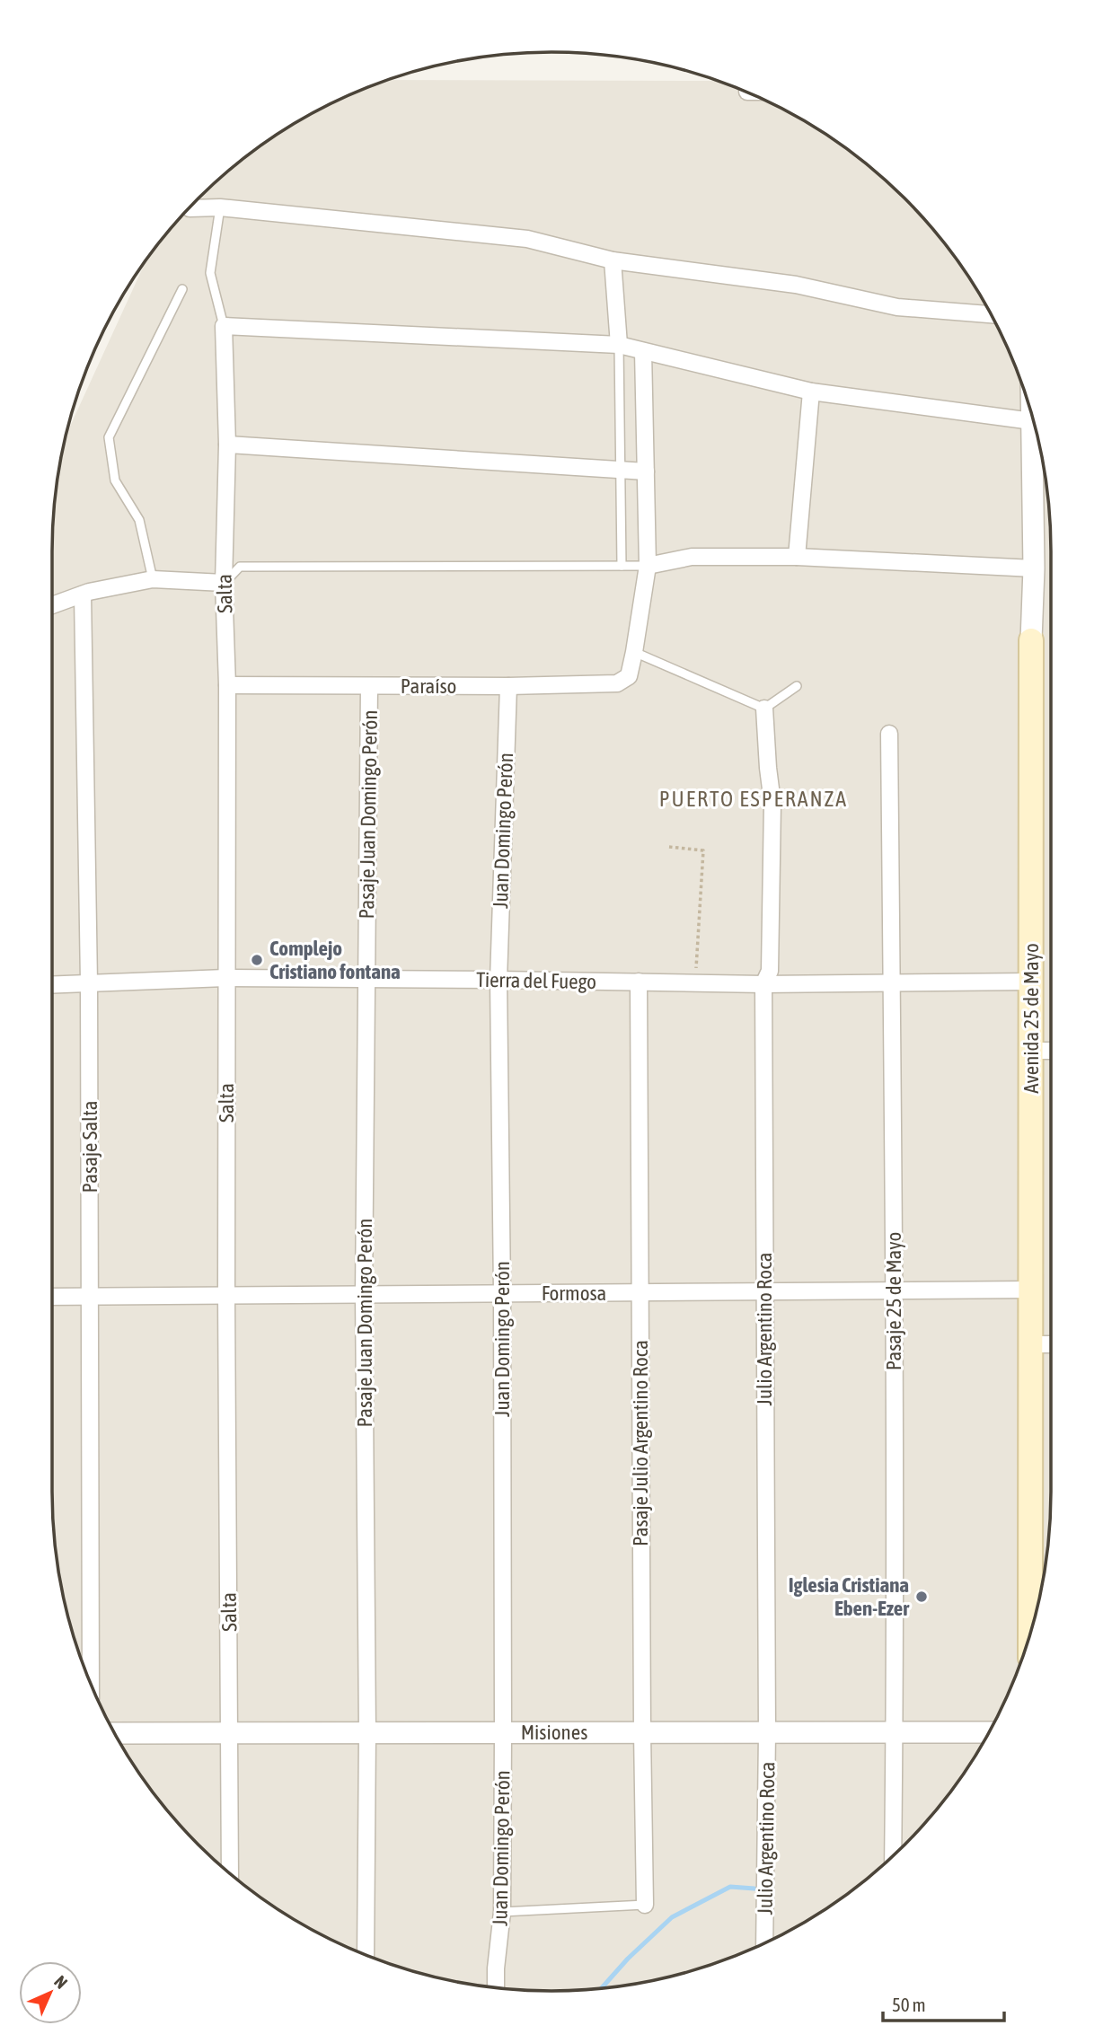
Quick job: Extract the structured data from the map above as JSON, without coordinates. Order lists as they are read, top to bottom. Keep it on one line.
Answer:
{"streets":{"main road":["Avenida 25 de Mayo"],"street":["Salta","Paraíso","Pasaje Juan Domingo Perón","Juan Domingo Perón","Tierra del Fuego","Pasaje Salta","Formosa","Pasaje 25 de Mayo","Julio Argentino Roca","Pasaje Julio Argentino Roca","Misiones"]},"crossings":[["Salta","Paraíso"],["Salta","Tierra del Fuego"],["Salta","Formosa"],["Salta","Misiones"],["Paraíso","Pasaje Juan Domingo Perón"],["Paraíso","Juan Domingo Perón"],["Pasaje Juan Domingo Perón","Tierra del Fuego"],["Pasaje Juan Domingo Perón","Formosa"],["Pasaje Juan Domingo Perón","Misiones"],["Juan Domingo Perón","Tierra del Fuego"],["Juan Domingo Perón","Formosa"],["Juan Domingo Perón","Misiones"],["Tierra del Fuego","Avenida 25 de Mayo"],["Tierra del Fuego","Pasaje Salta"],["Tierra del Fuego","Pasaje 25 de Mayo"],["Tierra del Fuego","Julio Argentino Roca"],["Tierra del Fuego","Pasaje Julio Argentino Roca"],["Avenida 25 de Mayo","Formosa"],["Pasaje Salta","Formosa"],["Formosa","Pasaje 25 de Mayo"],["Formosa","Julio Argentino Roca"],["Formosa","Pasaje Julio Argentino Roca"],["Pasaje 25 de Mayo","Misiones"],["Julio Argentino Roca","Misiones"],["Pasaje Julio Argentino Roca","Misiones"]],"districts":["PUERTO ESPERANZA"],"places":["Complejo Cristiano fontana","Iglesia Cristiana Eben-Ezer"],"scale_bar":"50 m","north":"top right"}
